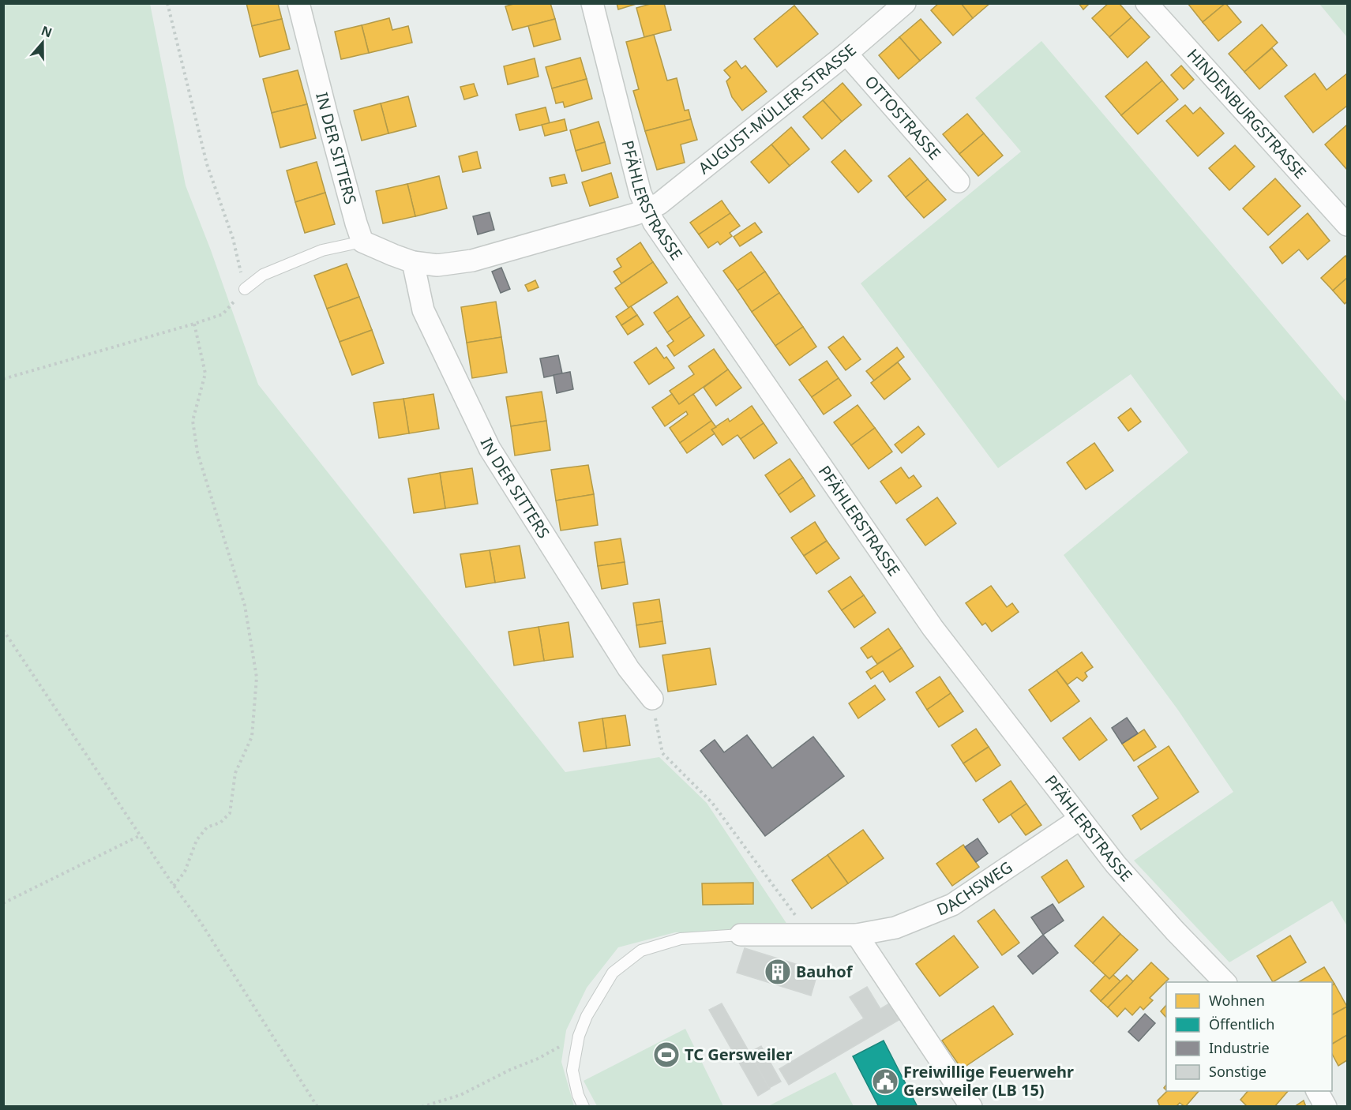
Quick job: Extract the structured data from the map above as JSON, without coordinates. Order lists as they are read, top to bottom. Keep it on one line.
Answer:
{"streets":{"street":["AUGUST-MÜLLER-STRASSE","HINDENBURGSTRASSE","OTTOSTRASSE","IN DER SITTERS","PFÄHLERSTRASSE","DACHSWEG"]},"crossings":[["AUGUST-MÜLLER-STRASSE","OTTOSTRASSE"],["AUGUST-MÜLLER-STRASSE","PFÄHLERSTRASSE"],["PFÄHLERSTRASSE","DACHSWEG"]],"places":{"building":["Bauhof"],"sports":["TC Gersweiler"],"public building":["Freiwillige Feuerwehr Gersweiler (LB 15)"]},"legend":["Wohnen","Öffentlich","Industrie","Sonstige"],"north":"top"}
